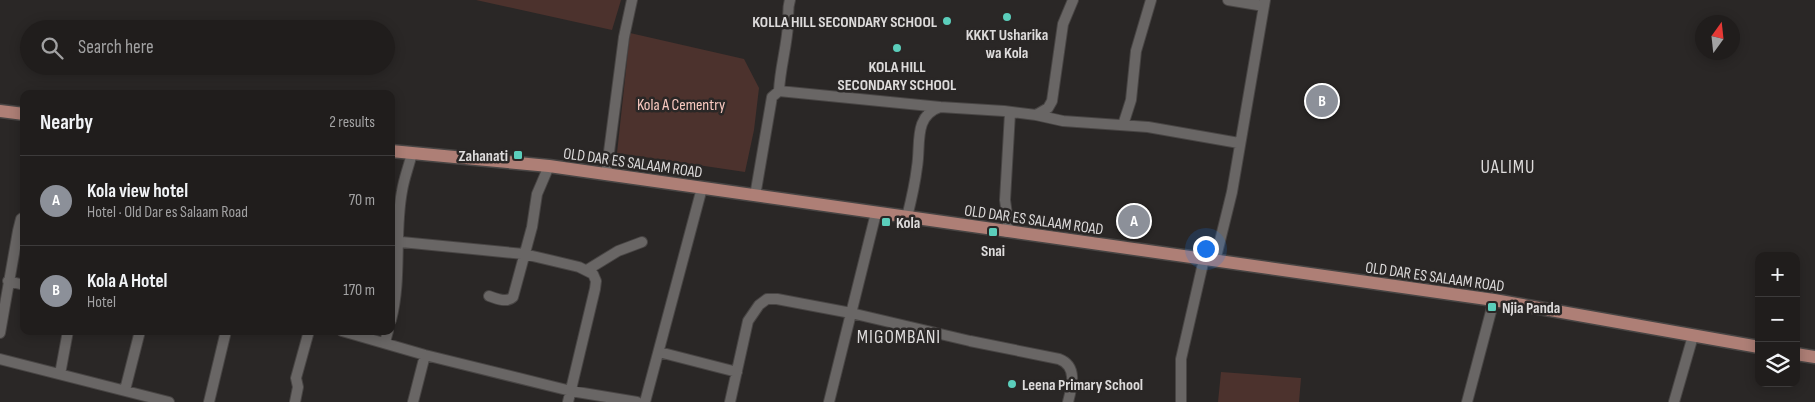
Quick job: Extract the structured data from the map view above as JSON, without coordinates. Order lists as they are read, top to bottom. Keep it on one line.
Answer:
{"streets":{"main road":["OLD DAR ES SALAAM ROAD"]},"districts":["UALIMU","MIGOMBANI"],"parks":["Kola A Cementry"],"places":{"other":["KKKT Usharika wa Kola","KOLLA HILL SECONDARY SCHOOL","KOLA HILL SECONDARY SCHOOL","Leena Primary School"],"transit":["Zahanati","Kola","Snai","Njia Panda"]},"north":"top","page":{"search":"Search here","pins":["B","A"],"heading":["Nearby","2 results"],"list":[{"mark":"A","name":"Kola view hotel","note":"Hotel · Old Dar es Salaam Road","value":"70 m"},{"mark":"B","name":"Kola A Hotel","note":"Hotel","value":"170 m"}],"map_buttons":["+","−"]}}
